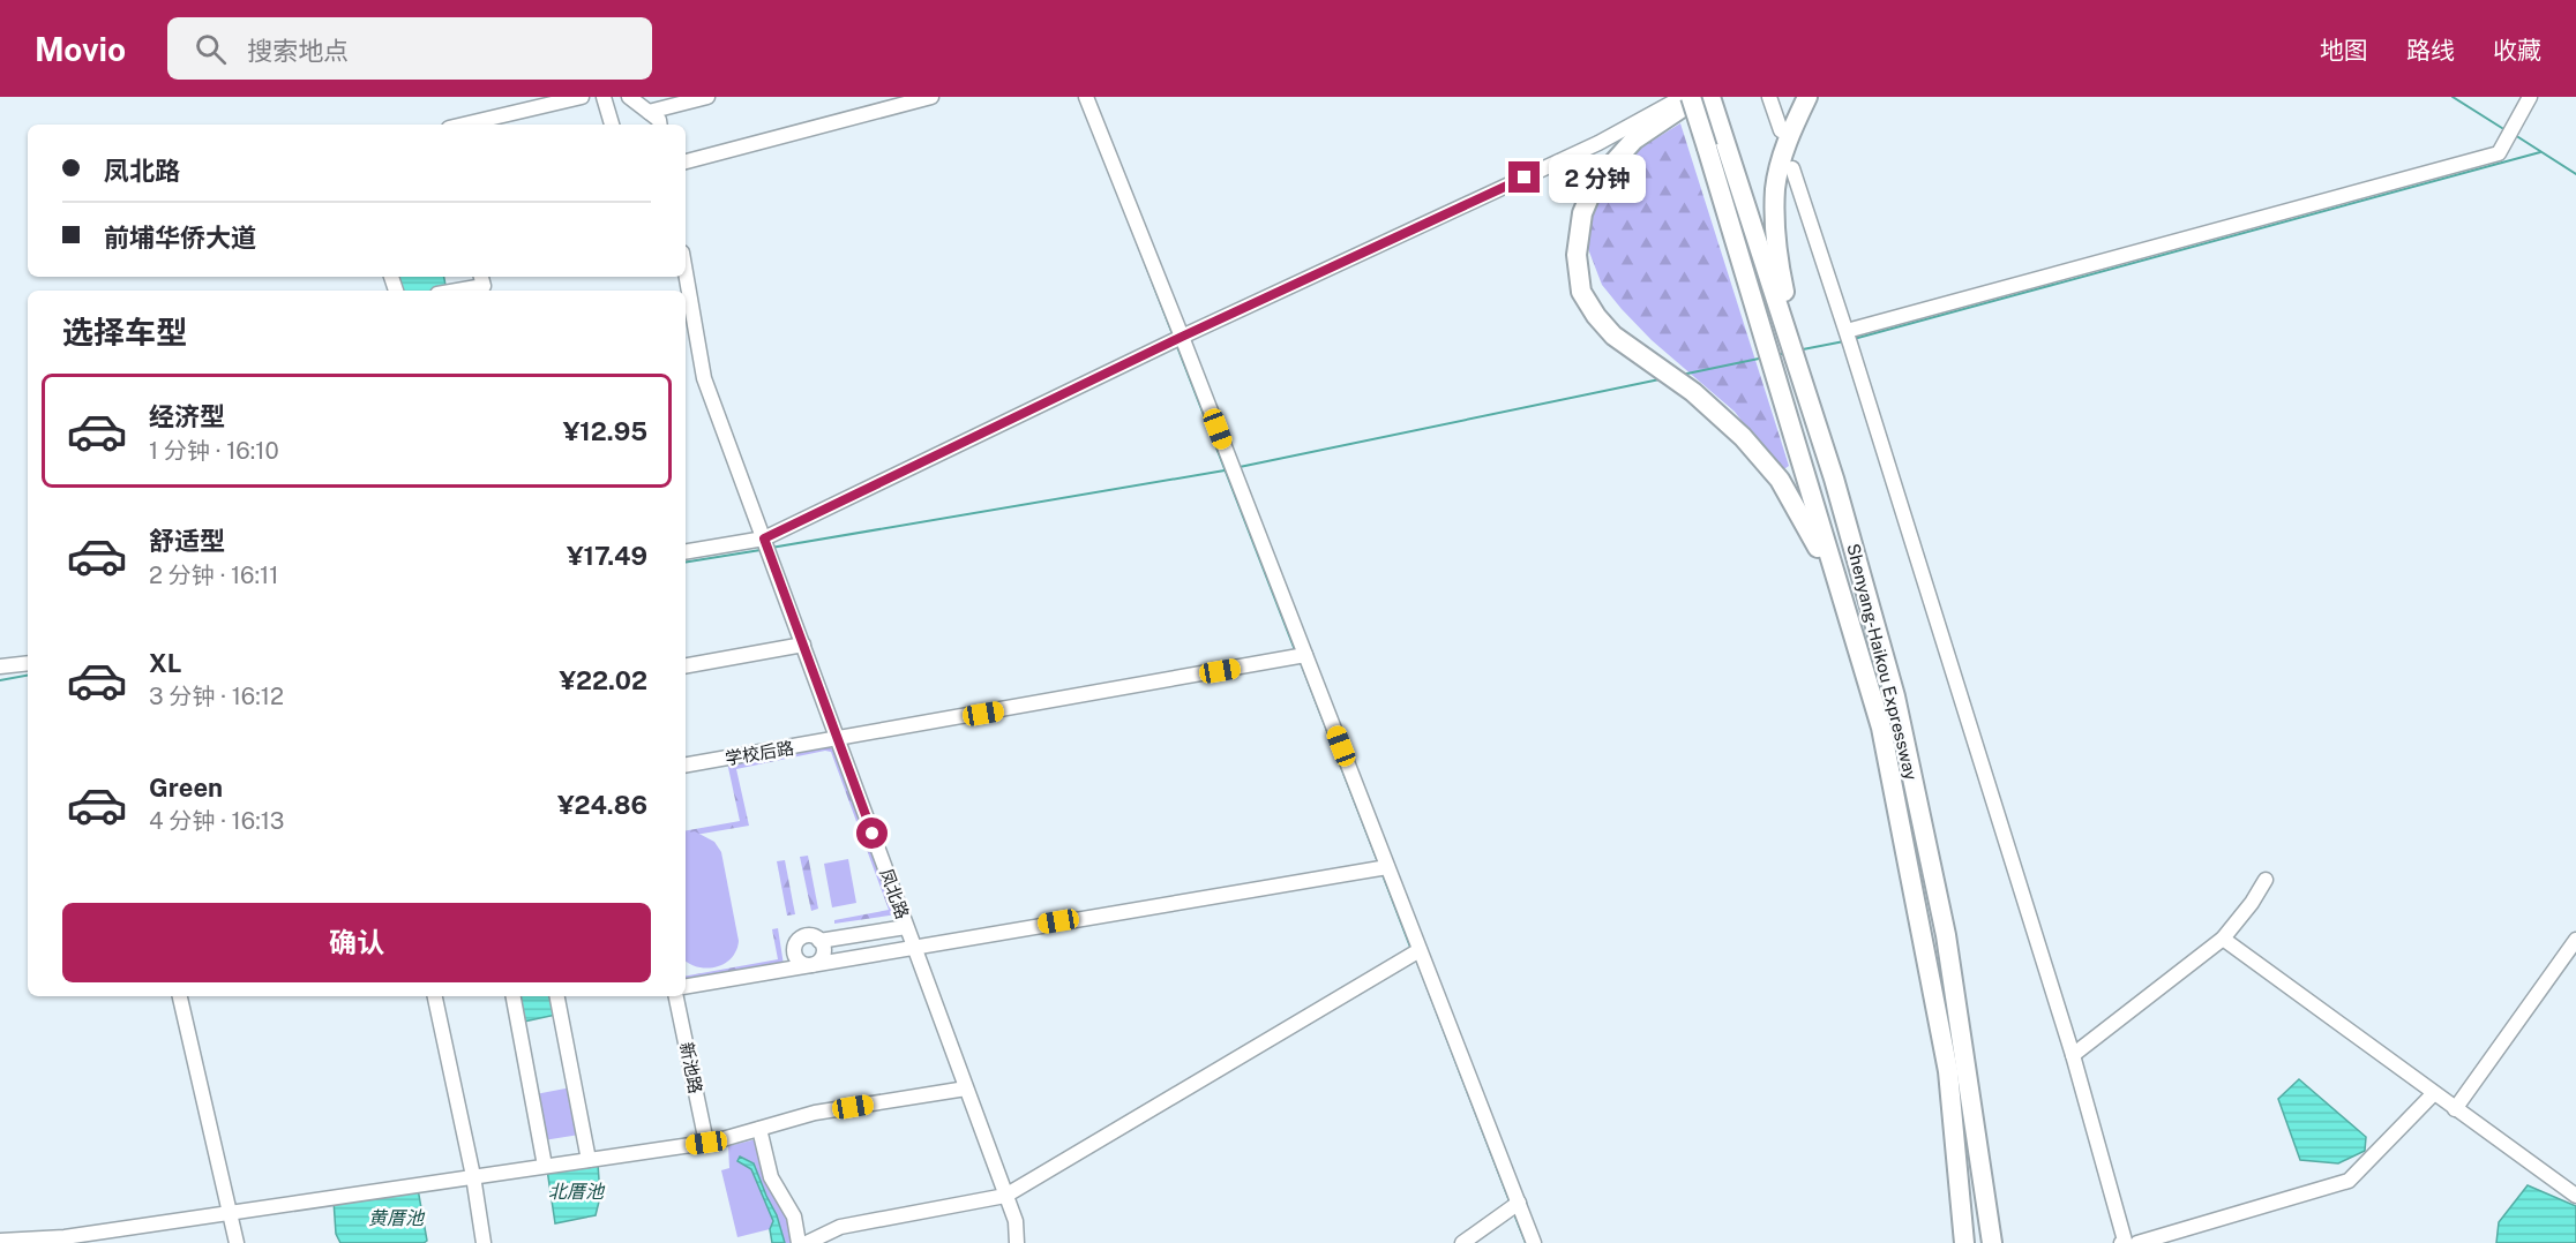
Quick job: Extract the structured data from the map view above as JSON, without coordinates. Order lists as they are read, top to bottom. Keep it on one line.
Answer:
{"streets":{"highway":["Shenyang-Haikou Expressway"],"street":["学校后路","凤北路","新池路"]},"crossings":[["学校后路","凤北路"]],"water":["北厝池","黄厝池"],"page":{"header":"Movio","search":"搜索地点","nav":["地图","路线","收藏"],"banner":["凤北路","前埔华侨大道"],"bubble":"2 分钟","heading":"选择车型","list":[{"name":"经济型","note":"1 分钟 · 16:10","value":"¥12.95"},{"name":"舒适型","note":"2 分钟 · 16:11","value":"¥17.49"},{"name":"XL","note":"3 分钟 · 16:12","value":"¥22.02"},{"name":"Green","note":"4 分钟 · 16:13","value":"¥24.86"}],"buttons":"确认"}}
